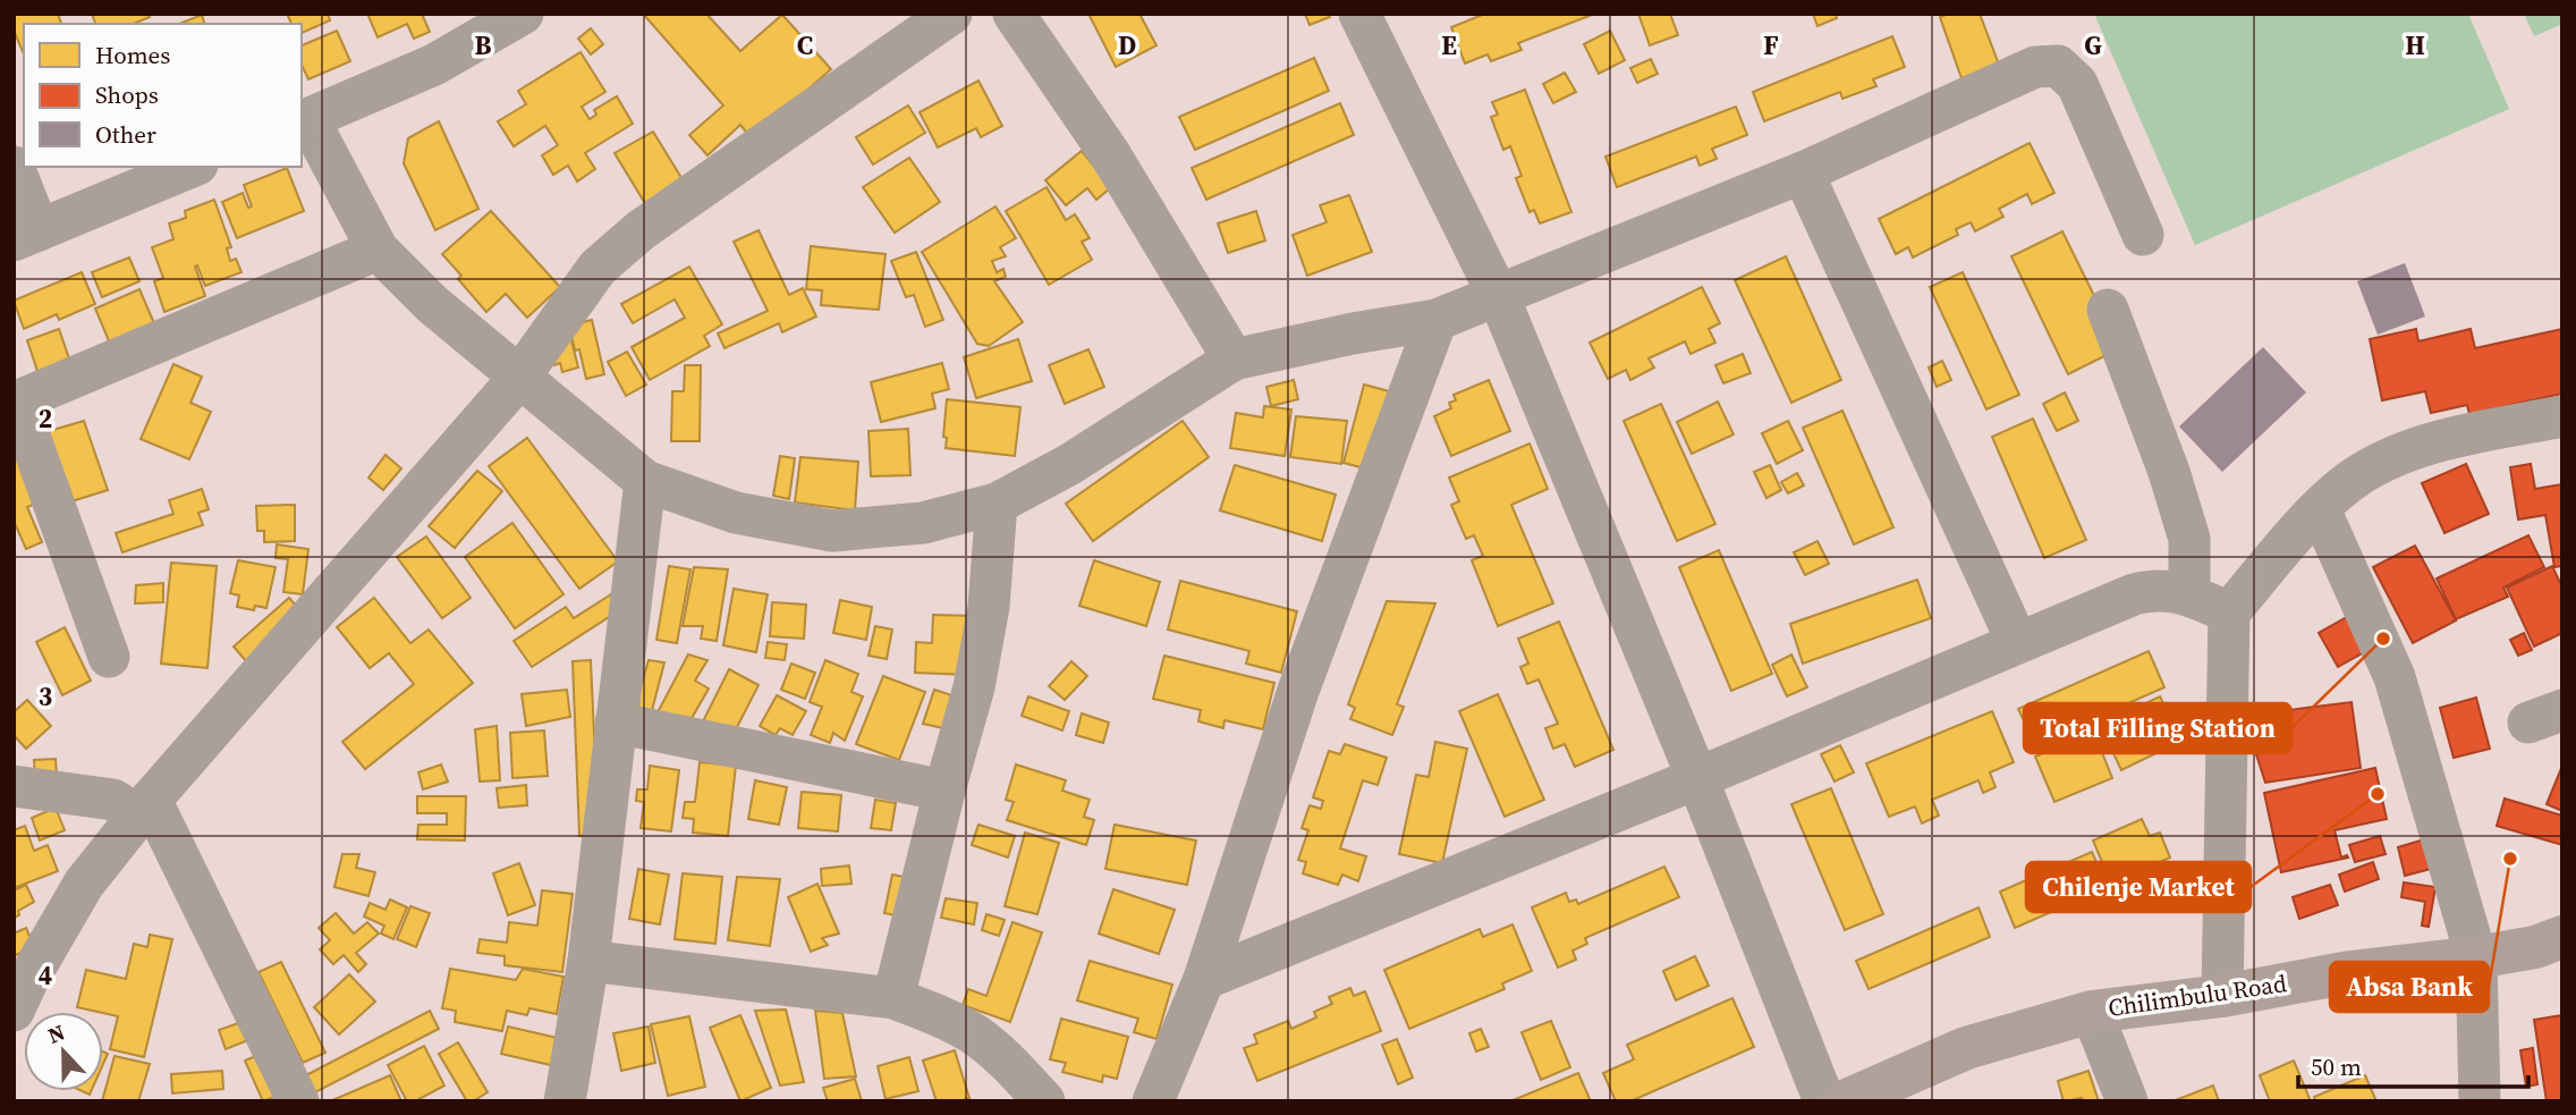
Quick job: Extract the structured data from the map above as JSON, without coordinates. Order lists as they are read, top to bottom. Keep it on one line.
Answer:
{"streets":{"main road":["Chilimbulu Road"]},"places":["Total Filling Station","Chilenje Market","Absa Bank"],"legend":["Homes","Shops","Other"],"scale_bar":"50 m","north":"top","grid":{"columns":["B","C","D","E","F","G","H"],"rows":["2","3","4"]}}
